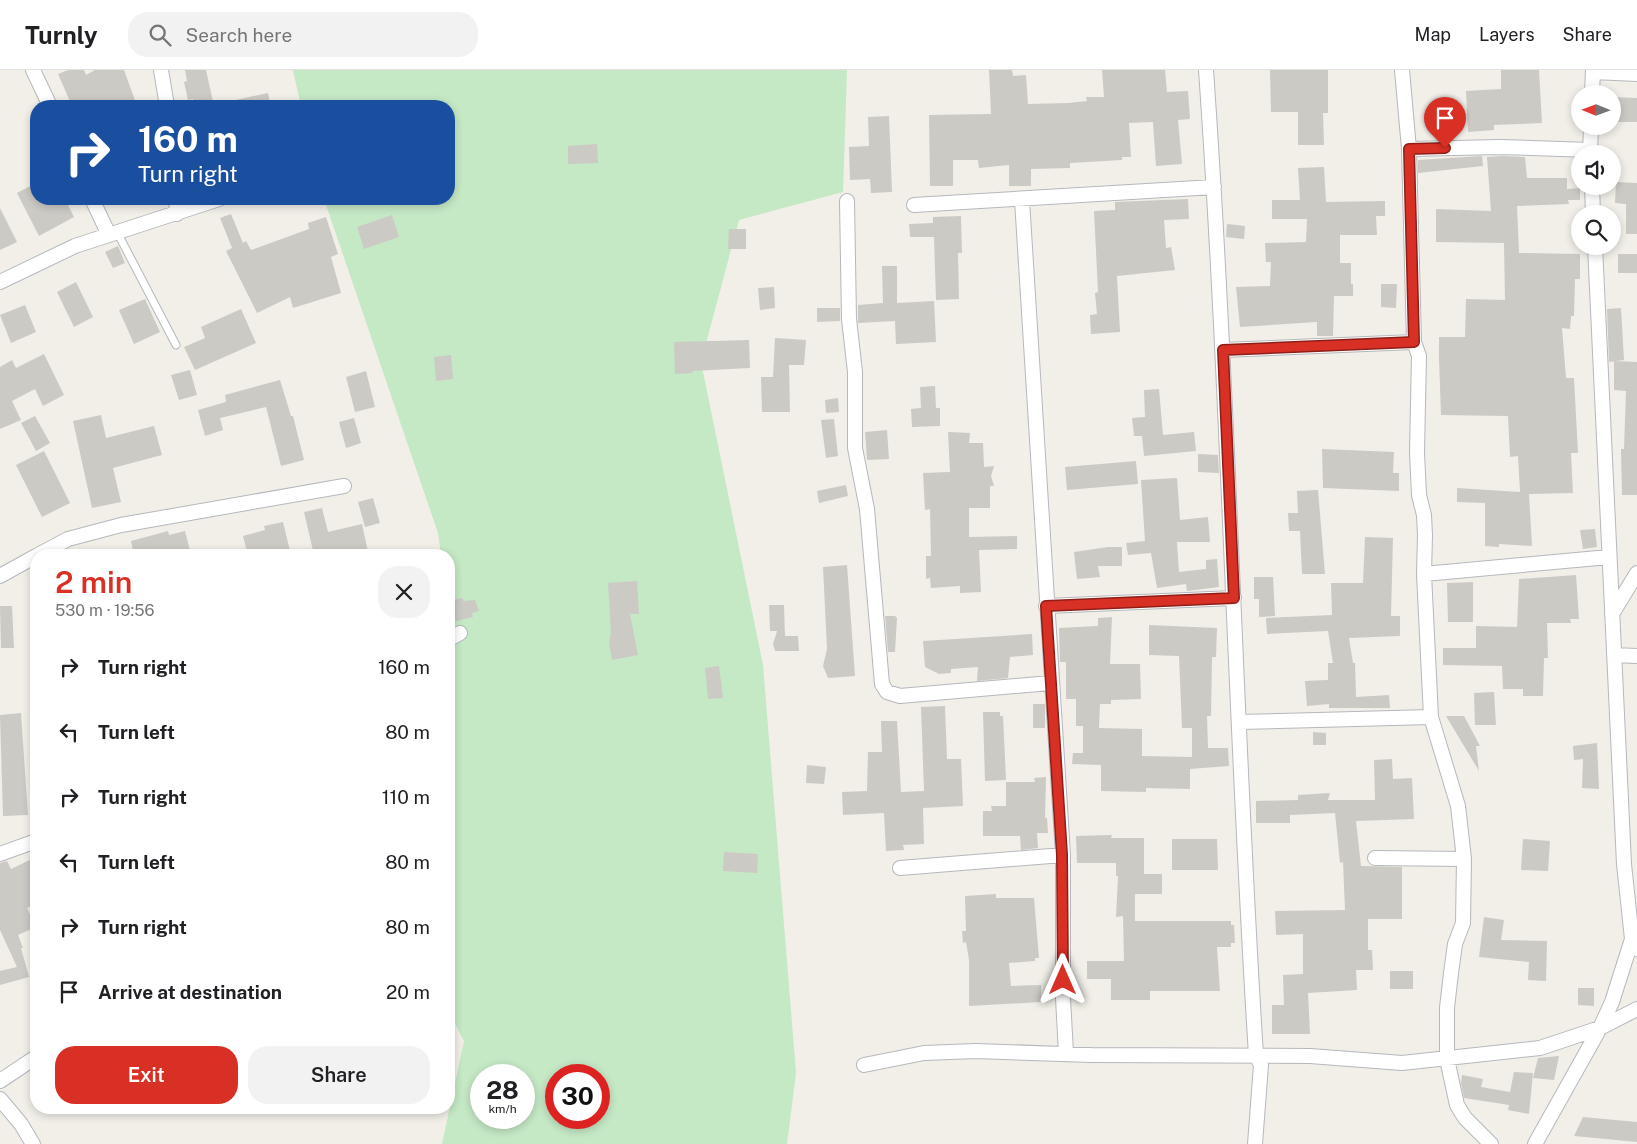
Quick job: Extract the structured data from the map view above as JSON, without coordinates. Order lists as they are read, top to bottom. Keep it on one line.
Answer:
{"north":"left","page":{"header":"Turnly","search":"Search here","nav":["Map","Layers","Share"],"turn":["160 m","Turn right"],"heading":["2 min","530 m · 19:56"],"list":[{"name":"Turn right","value":"160 m"},{"name":"Turn left","value":"80 m"},{"name":"Turn right","value":"110 m"},{"name":"Turn left","value":"80 m"},{"name":"Turn right","value":"80 m"},{"name":"Arrive at destination","value":"20 m"}],"buttons":["Exit","Share"],"speed":"28 km/h","limit":"30"}}
